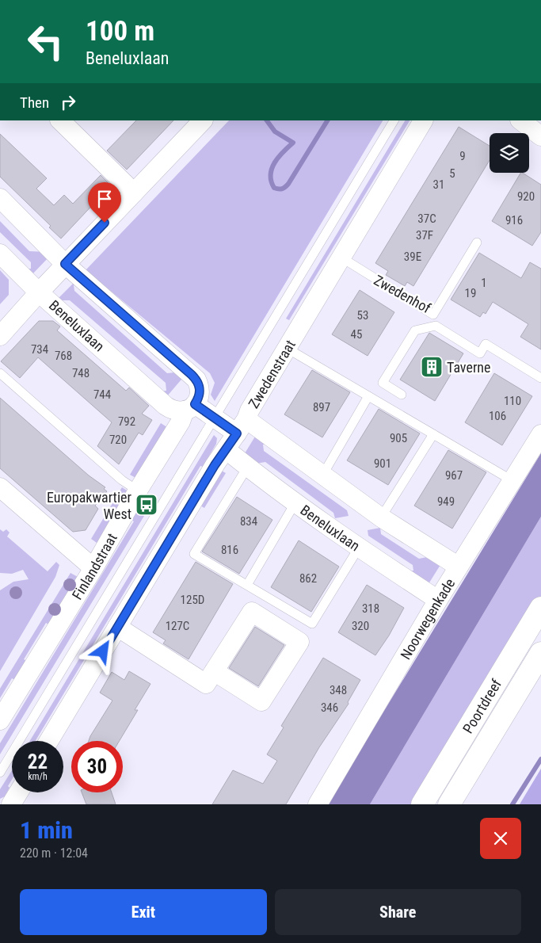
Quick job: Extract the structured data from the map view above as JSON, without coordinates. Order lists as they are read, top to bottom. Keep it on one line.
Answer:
{"streets":{"main road":["Poortdreef"],"street":["Beneluxlaan","Zwedenstraat","Finlandstraat","Noorwegenkade"],"lane":["Zwedenhof"]},"crossings":[["Zwedenhof","Zwedenstraat"],["Beneluxlaan","Zwedenstraat"],["Beneluxlaan","Finlandstraat"],["Beneluxlaan","Noorwegenkade"]],"places":{"building":["Taverne"],"bus stop":["Europakwartier West"]},"house_numbers":["9","5","31","920","37C","916","37F","39E","1","19","53","45","734","768","748","744","110","897","106","792","905","720","901","967","949","834","816","862","125D","318","127C","320","348","346"],"page":{"turn":["100 m","Beneluxlaan"],"then":"Then","speed":"22 km/h","limit":"30","heading":["1 min","220 m · 12:04"],"buttons":["Exit","Share"]}}
